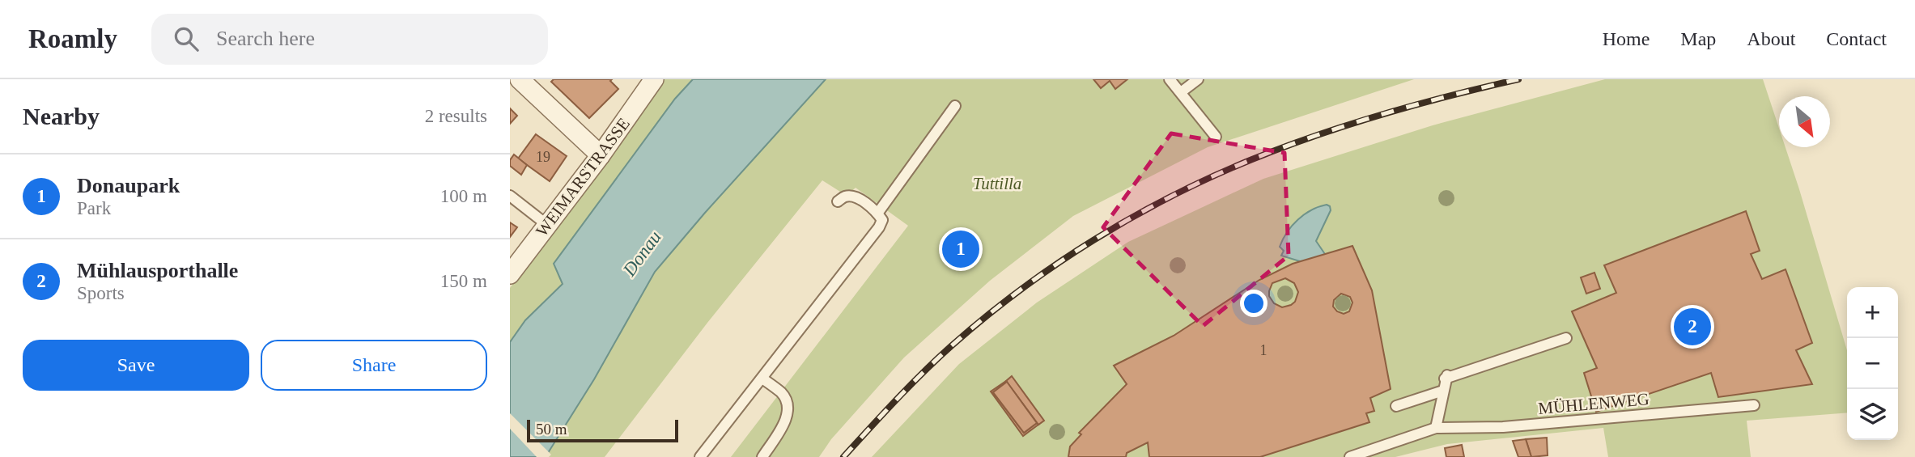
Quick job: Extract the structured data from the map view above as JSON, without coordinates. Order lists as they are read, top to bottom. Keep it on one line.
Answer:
{"streets":{"street":["WEIMARSTRASSE"],"lane":["MÜHLENWEG"]},"water":["Donau"],"parks":["Tuttilla"],"house_numbers":["19","1"],"scale_bar":"50 m","north":"bottom right","page":{"header":"Roamly","search":"Search here","nav":["Home","Map","About","Contact"],"heading":["Nearby","2 results"],"list":[{"mark":"1","name":"Donaupark","note":"Park","value":"100 m"},{"mark":"2","name":"Mühlausporthalle","note":"Sports","value":"150 m"}],"pins":["1","2"],"map_buttons":["+","−"],"buttons":["Save","Share"],"scale":"50 m"}}
